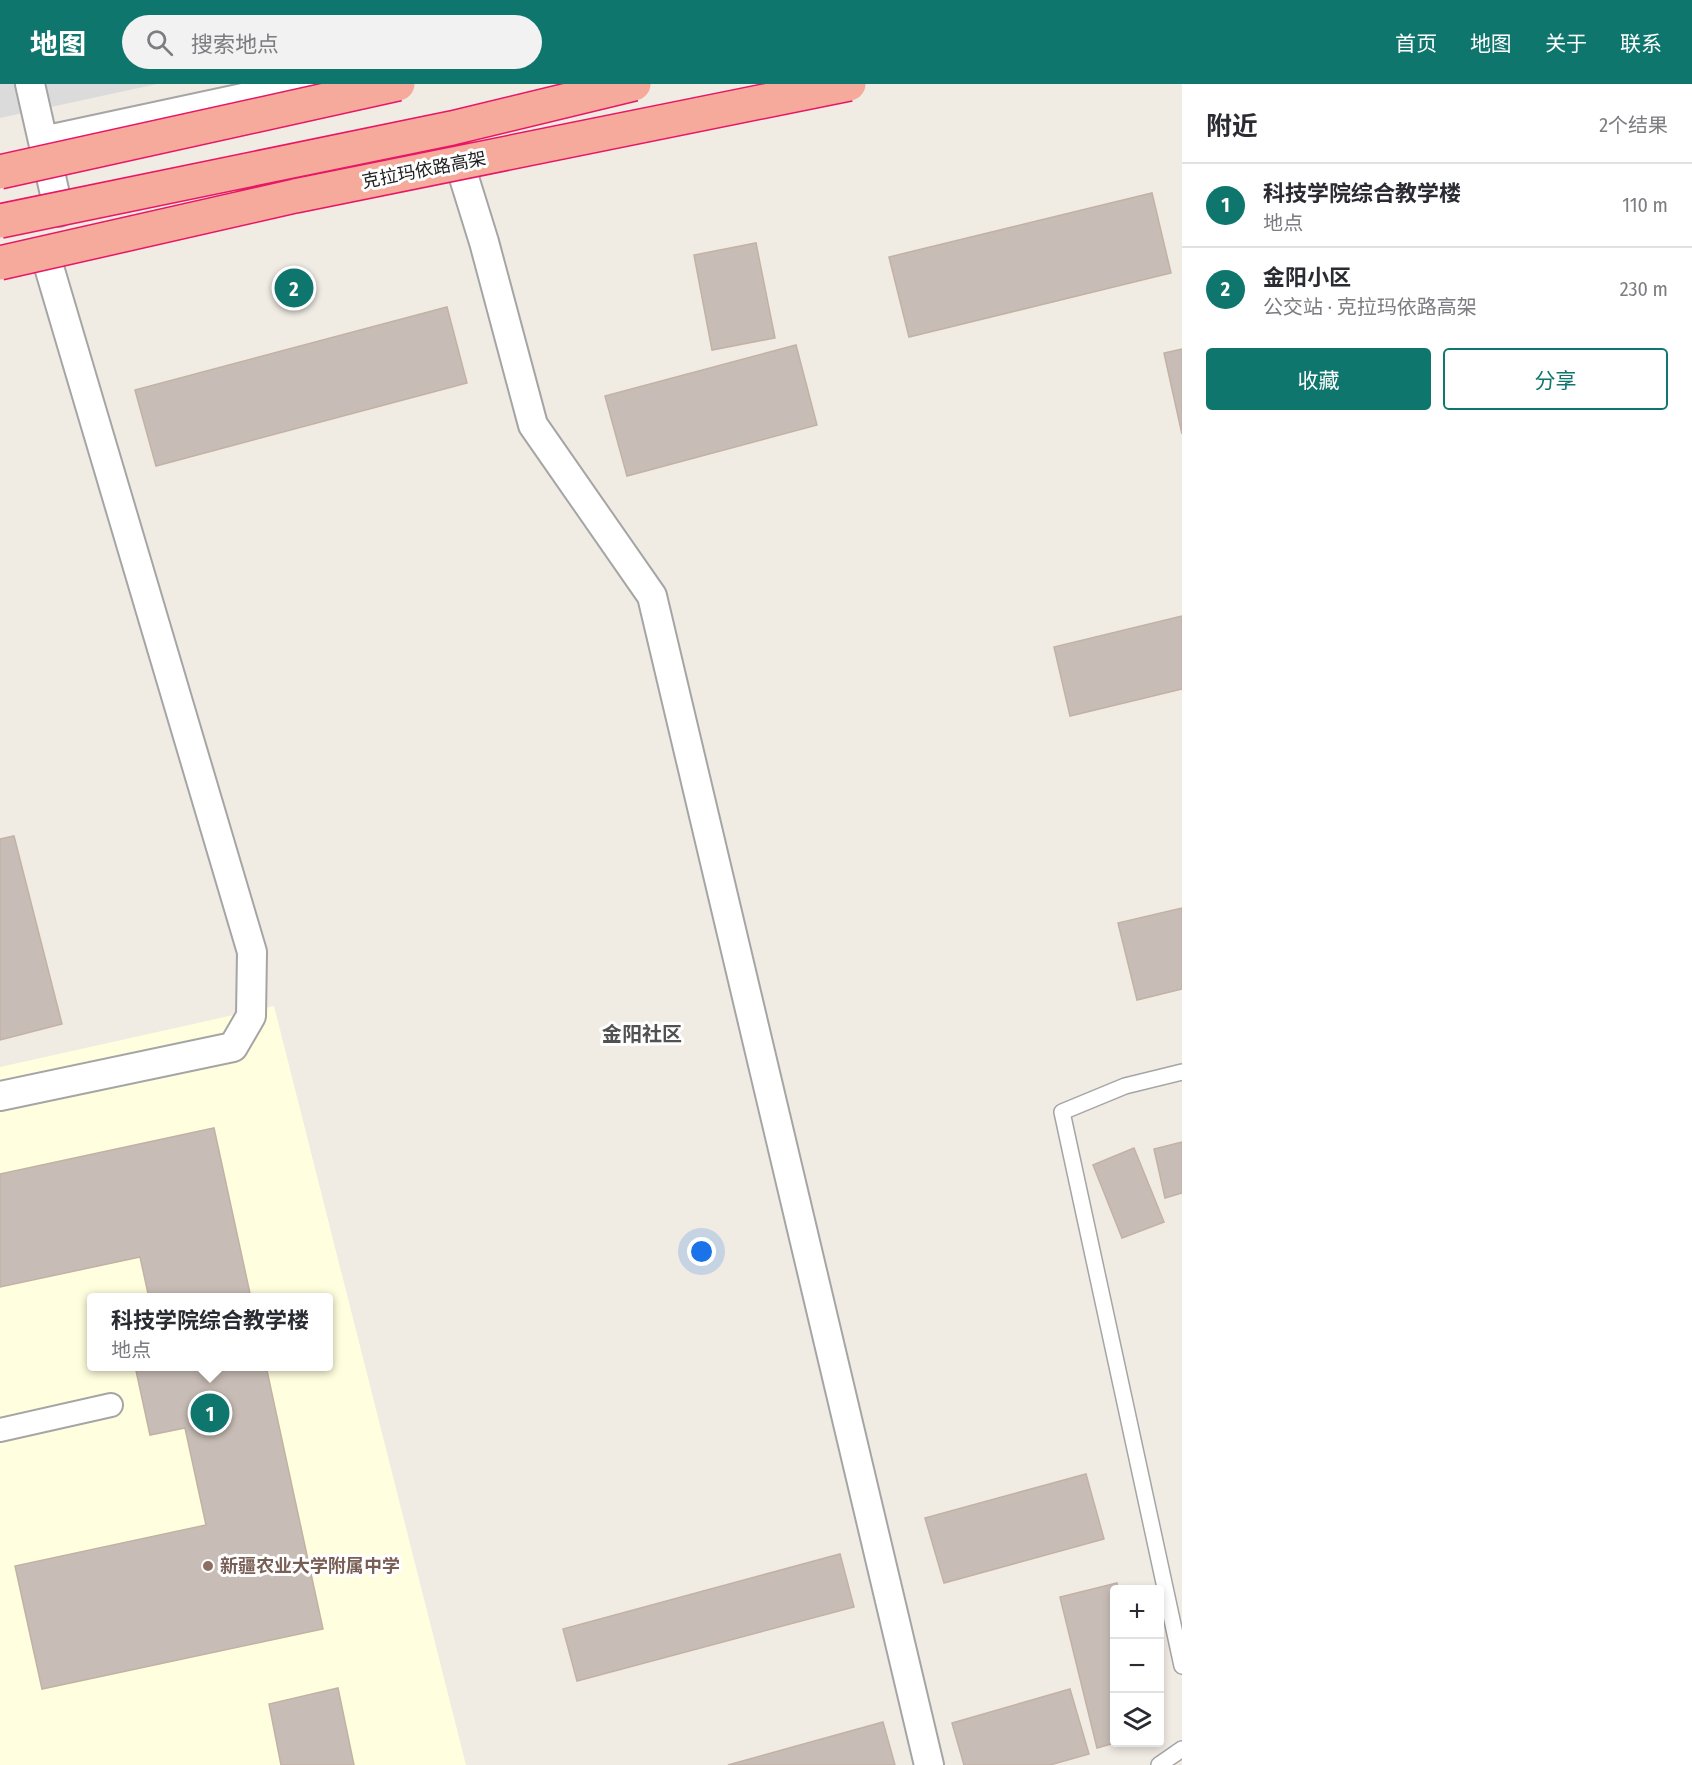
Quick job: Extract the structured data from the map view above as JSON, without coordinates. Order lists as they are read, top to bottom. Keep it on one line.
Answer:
{"streets":{"highway":["克拉玛依路高架"]},"districts":["金阳社区"],"places":["新疆农业大学附属中学"],"page":{"header":"地图","search":"搜索地点","nav":["首页","地图","关于","联系"],"heading":["附近","2个结果"],"list":[{"mark":"1","name":"科技学院综合教学楼","note":"地点","value":"110 m"},{"mark":"2","name":"金阳小区","note":"公交站 · 克拉玛依路高架","value":"230 m"}],"pins":["2","1"],"buttons":["收藏","分享"],"popup":["科技学院综合教学楼","地点"],"map_buttons":["+","−"]}}
